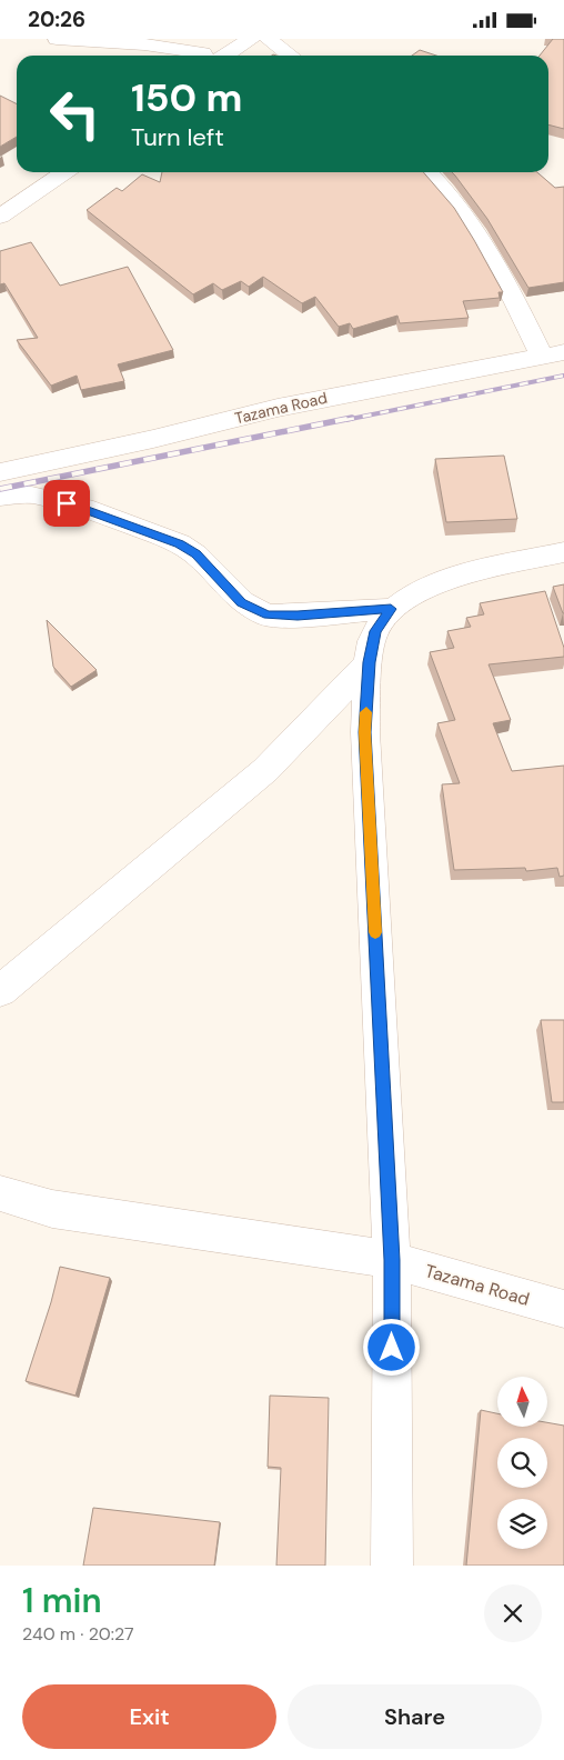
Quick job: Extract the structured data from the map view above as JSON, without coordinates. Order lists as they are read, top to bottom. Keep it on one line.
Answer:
{"streets":{"street":["Tazama Road"]},"north":"top","page":{"status":"20:26","turn":["150 m","Turn left"],"heading":["1 min","240 m · 20:27"],"buttons":["Exit","Share"]}}
